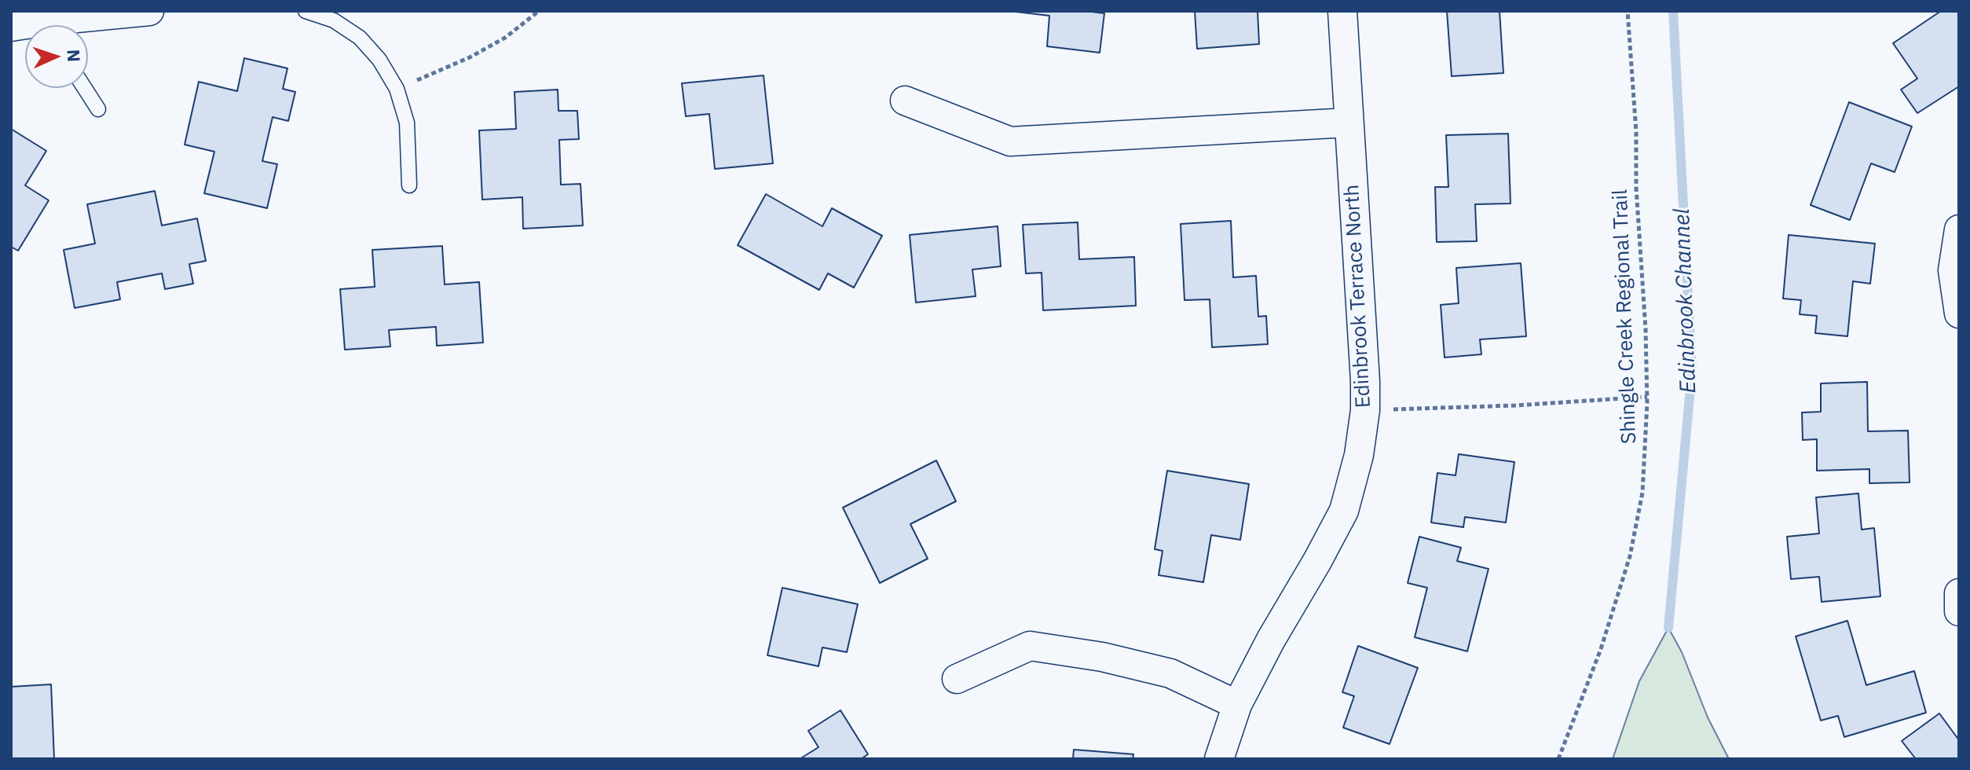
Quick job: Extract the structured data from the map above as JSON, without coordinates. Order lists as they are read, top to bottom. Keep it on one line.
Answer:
{"streets":{"street":["Edinbrook Terrace North"],"path":["Shingle Creek Regional Trail"]},"water":["Edinbrook Channel"],"north":"right"}
